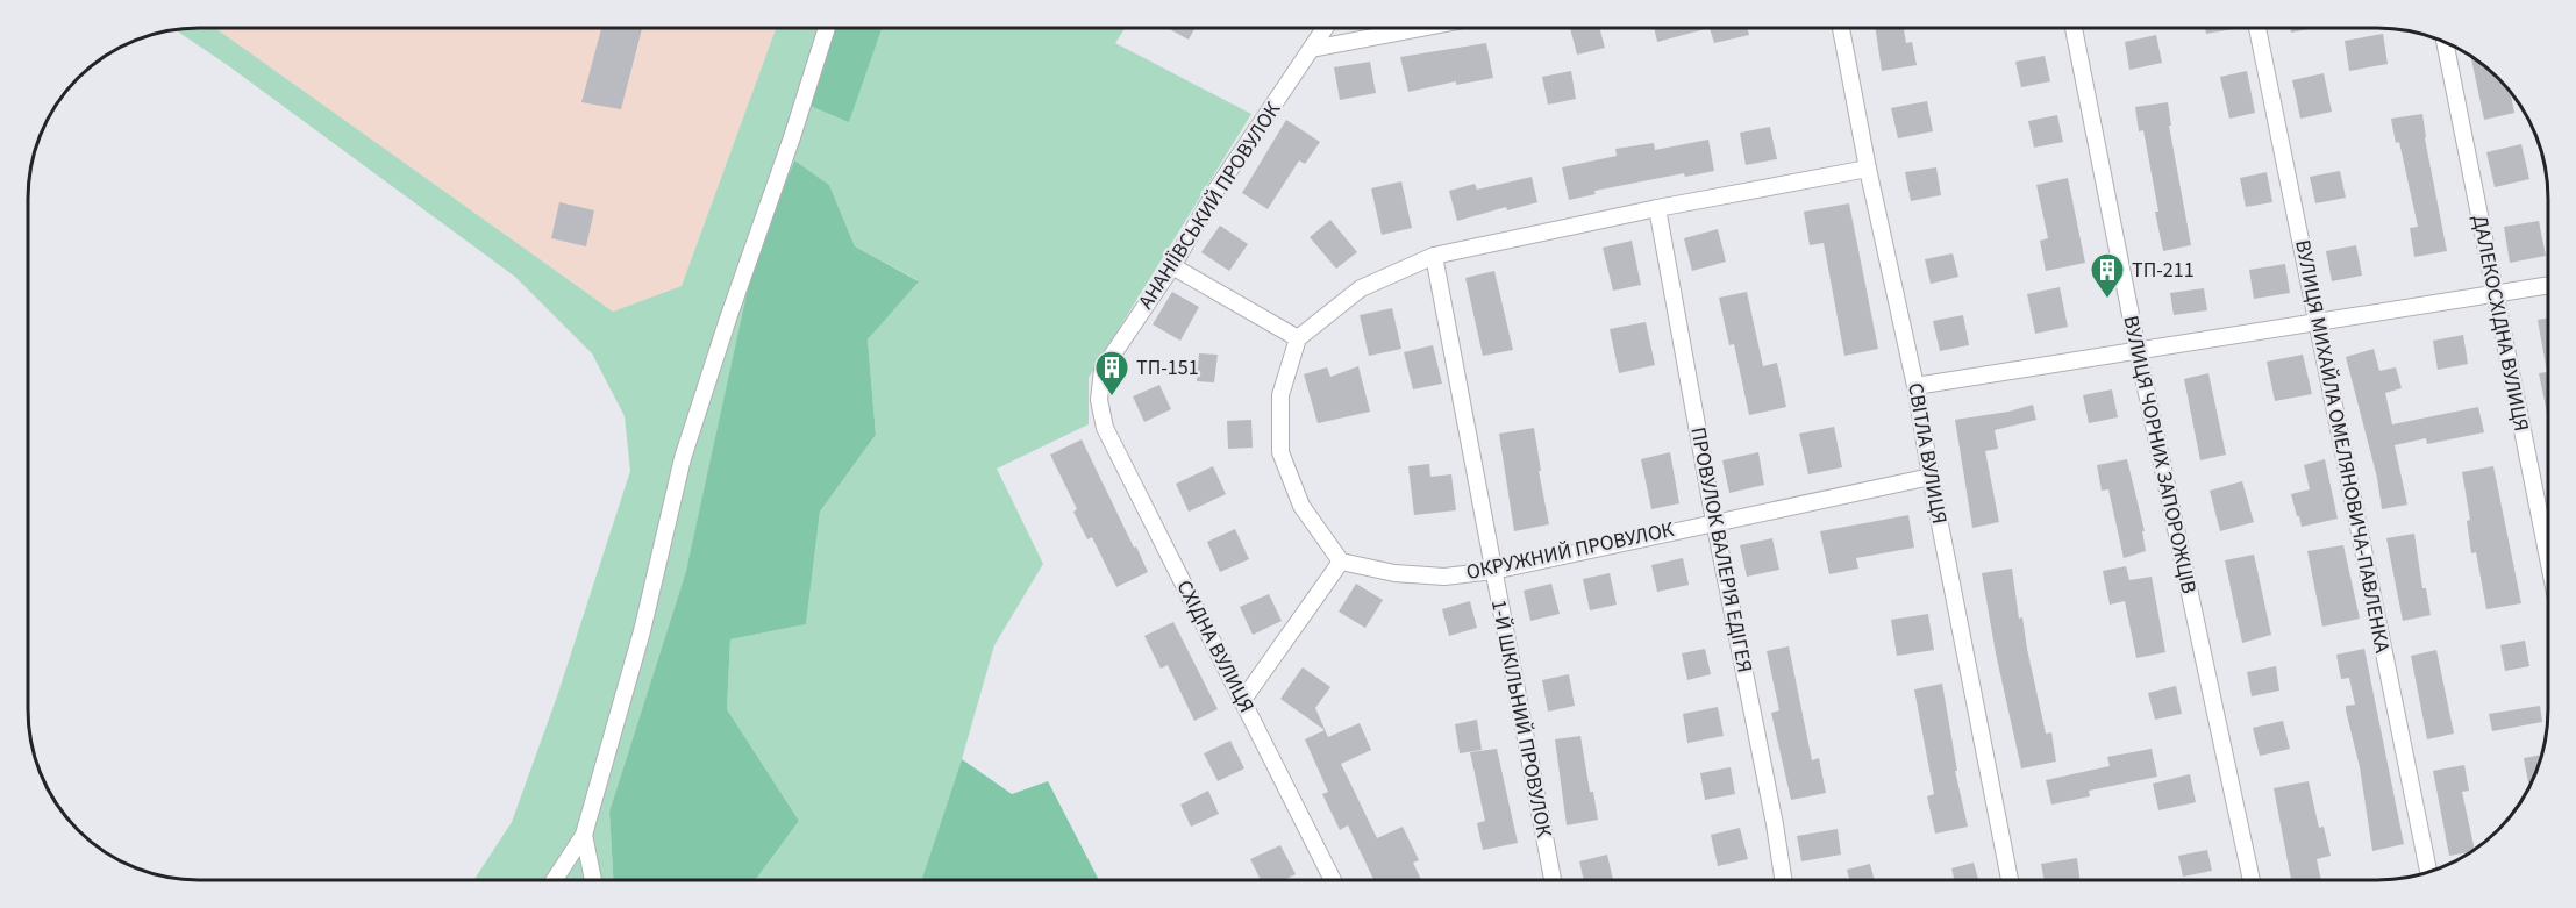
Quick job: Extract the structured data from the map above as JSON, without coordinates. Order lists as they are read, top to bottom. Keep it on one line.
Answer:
{"streets":{"street":["АНАНІЇВСЬКИЙ ПРОВУЛОК","ДАЛЕКОСХІДНА ВУЛИЦЯ","ВУЛИЦЯ МИХАЙЛА ОМЕЛЯНОВИЧА-ПАВЛЕНКА","СВІТЛА ВУЛИЦЯ","ВУЛИЦЯ ЧОРНИХ ЗАПОРОЖЦІВ","ПРОВУЛОК ВАЛЕРІЯ ЕДІГЕЯ","ОКРУЖНИЙ ПРОВУЛОК","СХІДНА ВУЛИЦЯ","1-Й ШКІЛЬНИЙ ПРОВУЛОК"]},"crossings":[["АНАНІЇВСЬКИЙ ПРОВУЛОК","СХІДНА ВУЛИЦЯ"],["СВІТЛА ВУЛИЦЯ","ОКРУЖНИЙ ПРОВУЛОК"],["ПРОВУЛОК ВАЛЕРІЯ ЕДІГЕЯ","ОКРУЖНИЙ ПРОВУЛОК"],["ОКРУЖНИЙ ПРОВУЛОК","1-Й ШКІЛЬНИЙ ПРОВУЛОК"]],"places":{"building":["ТП-211","ТП-151"]}}
